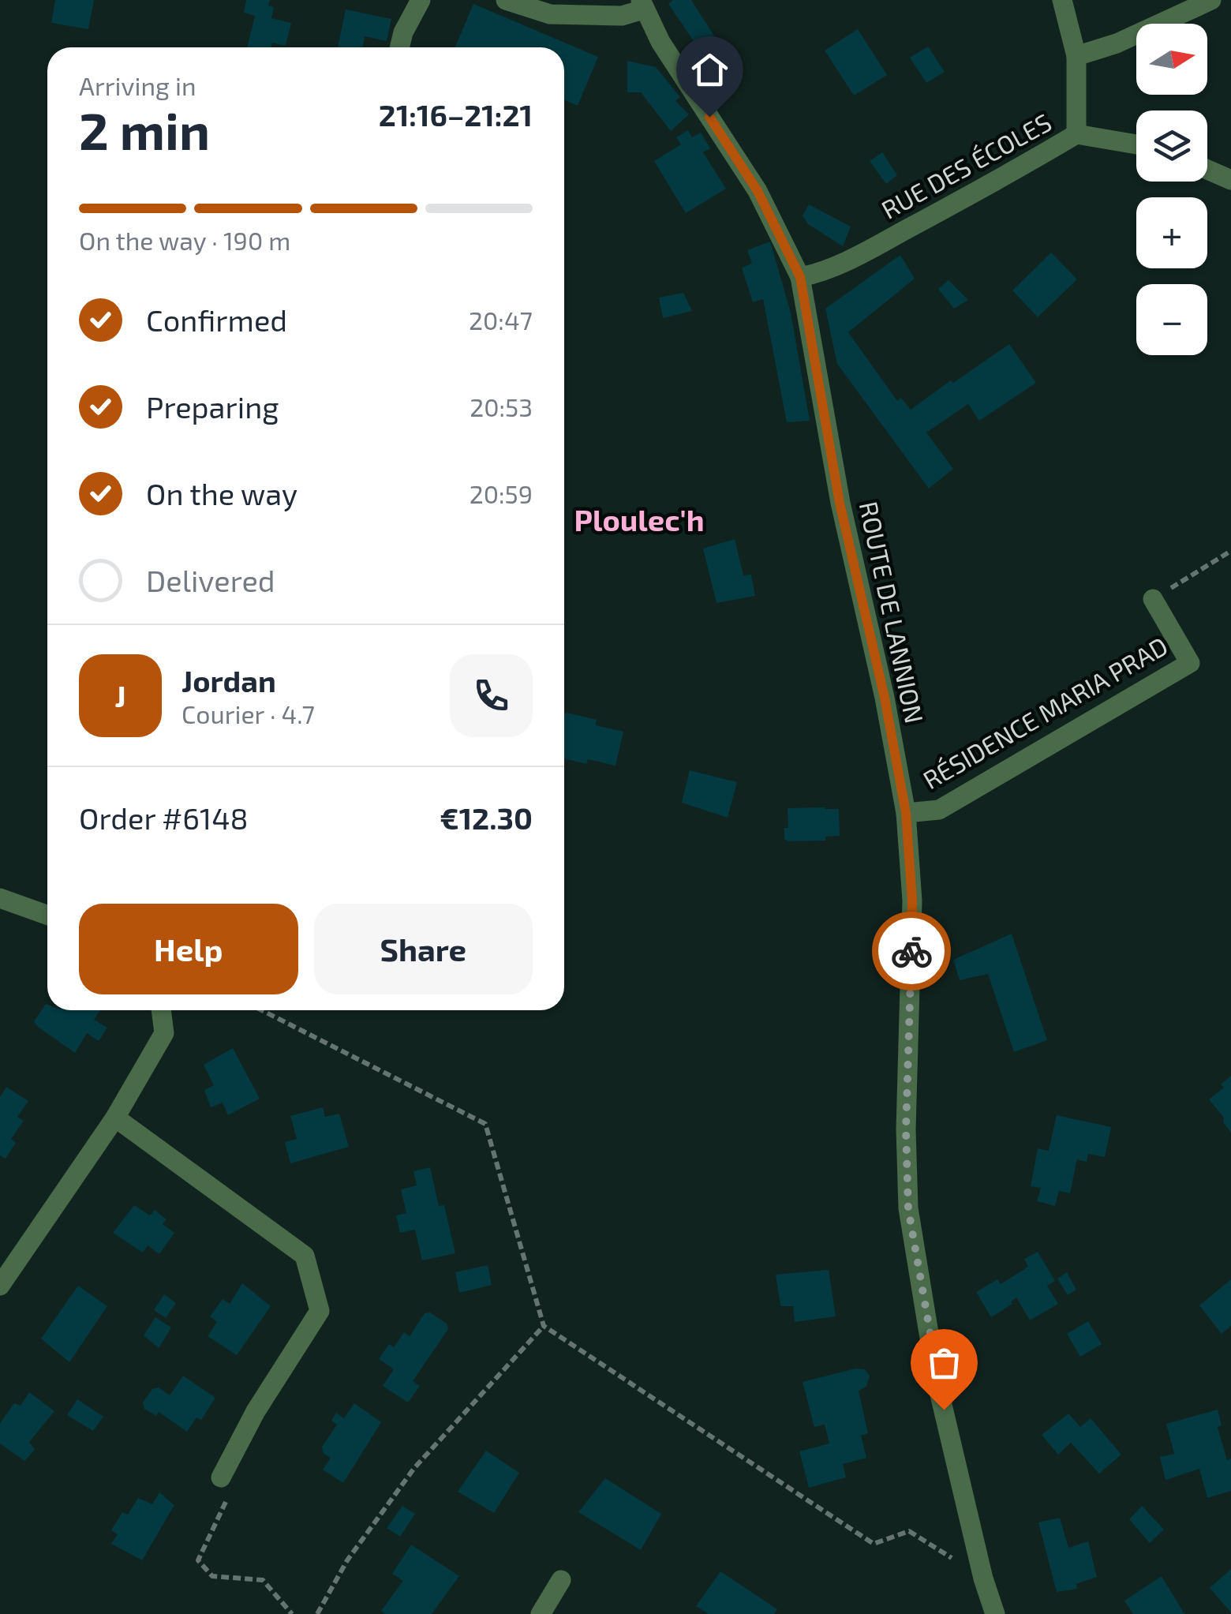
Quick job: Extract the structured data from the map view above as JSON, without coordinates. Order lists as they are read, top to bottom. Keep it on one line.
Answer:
{"streets":{"street":["RUE DES ÉCOLES","ROUTE DE LANNION","RÉSIDENCE MARIA PRAD"]},"crossings":[["RUE DES ÉCOLES","ROUTE DE LANNION"],["ROUTE DE LANNION","RÉSIDENCE MARIA PRAD"]],"districts":["Ploulec'h"],"north":"right","page":{"map_buttons":["+","−"],"heading":["2 min","Arriving in","21:16–21:21"],"panel":["Jordan","Courier · 4.7","Order #6148","€12.30"],"bar":"On the way · 190 m","list":[["Confirmed","20:47"],["Preparing","20:53"],["On the way","20:59"],"Delivered"],"round":"J","buttons":["Help","Share"]}}
